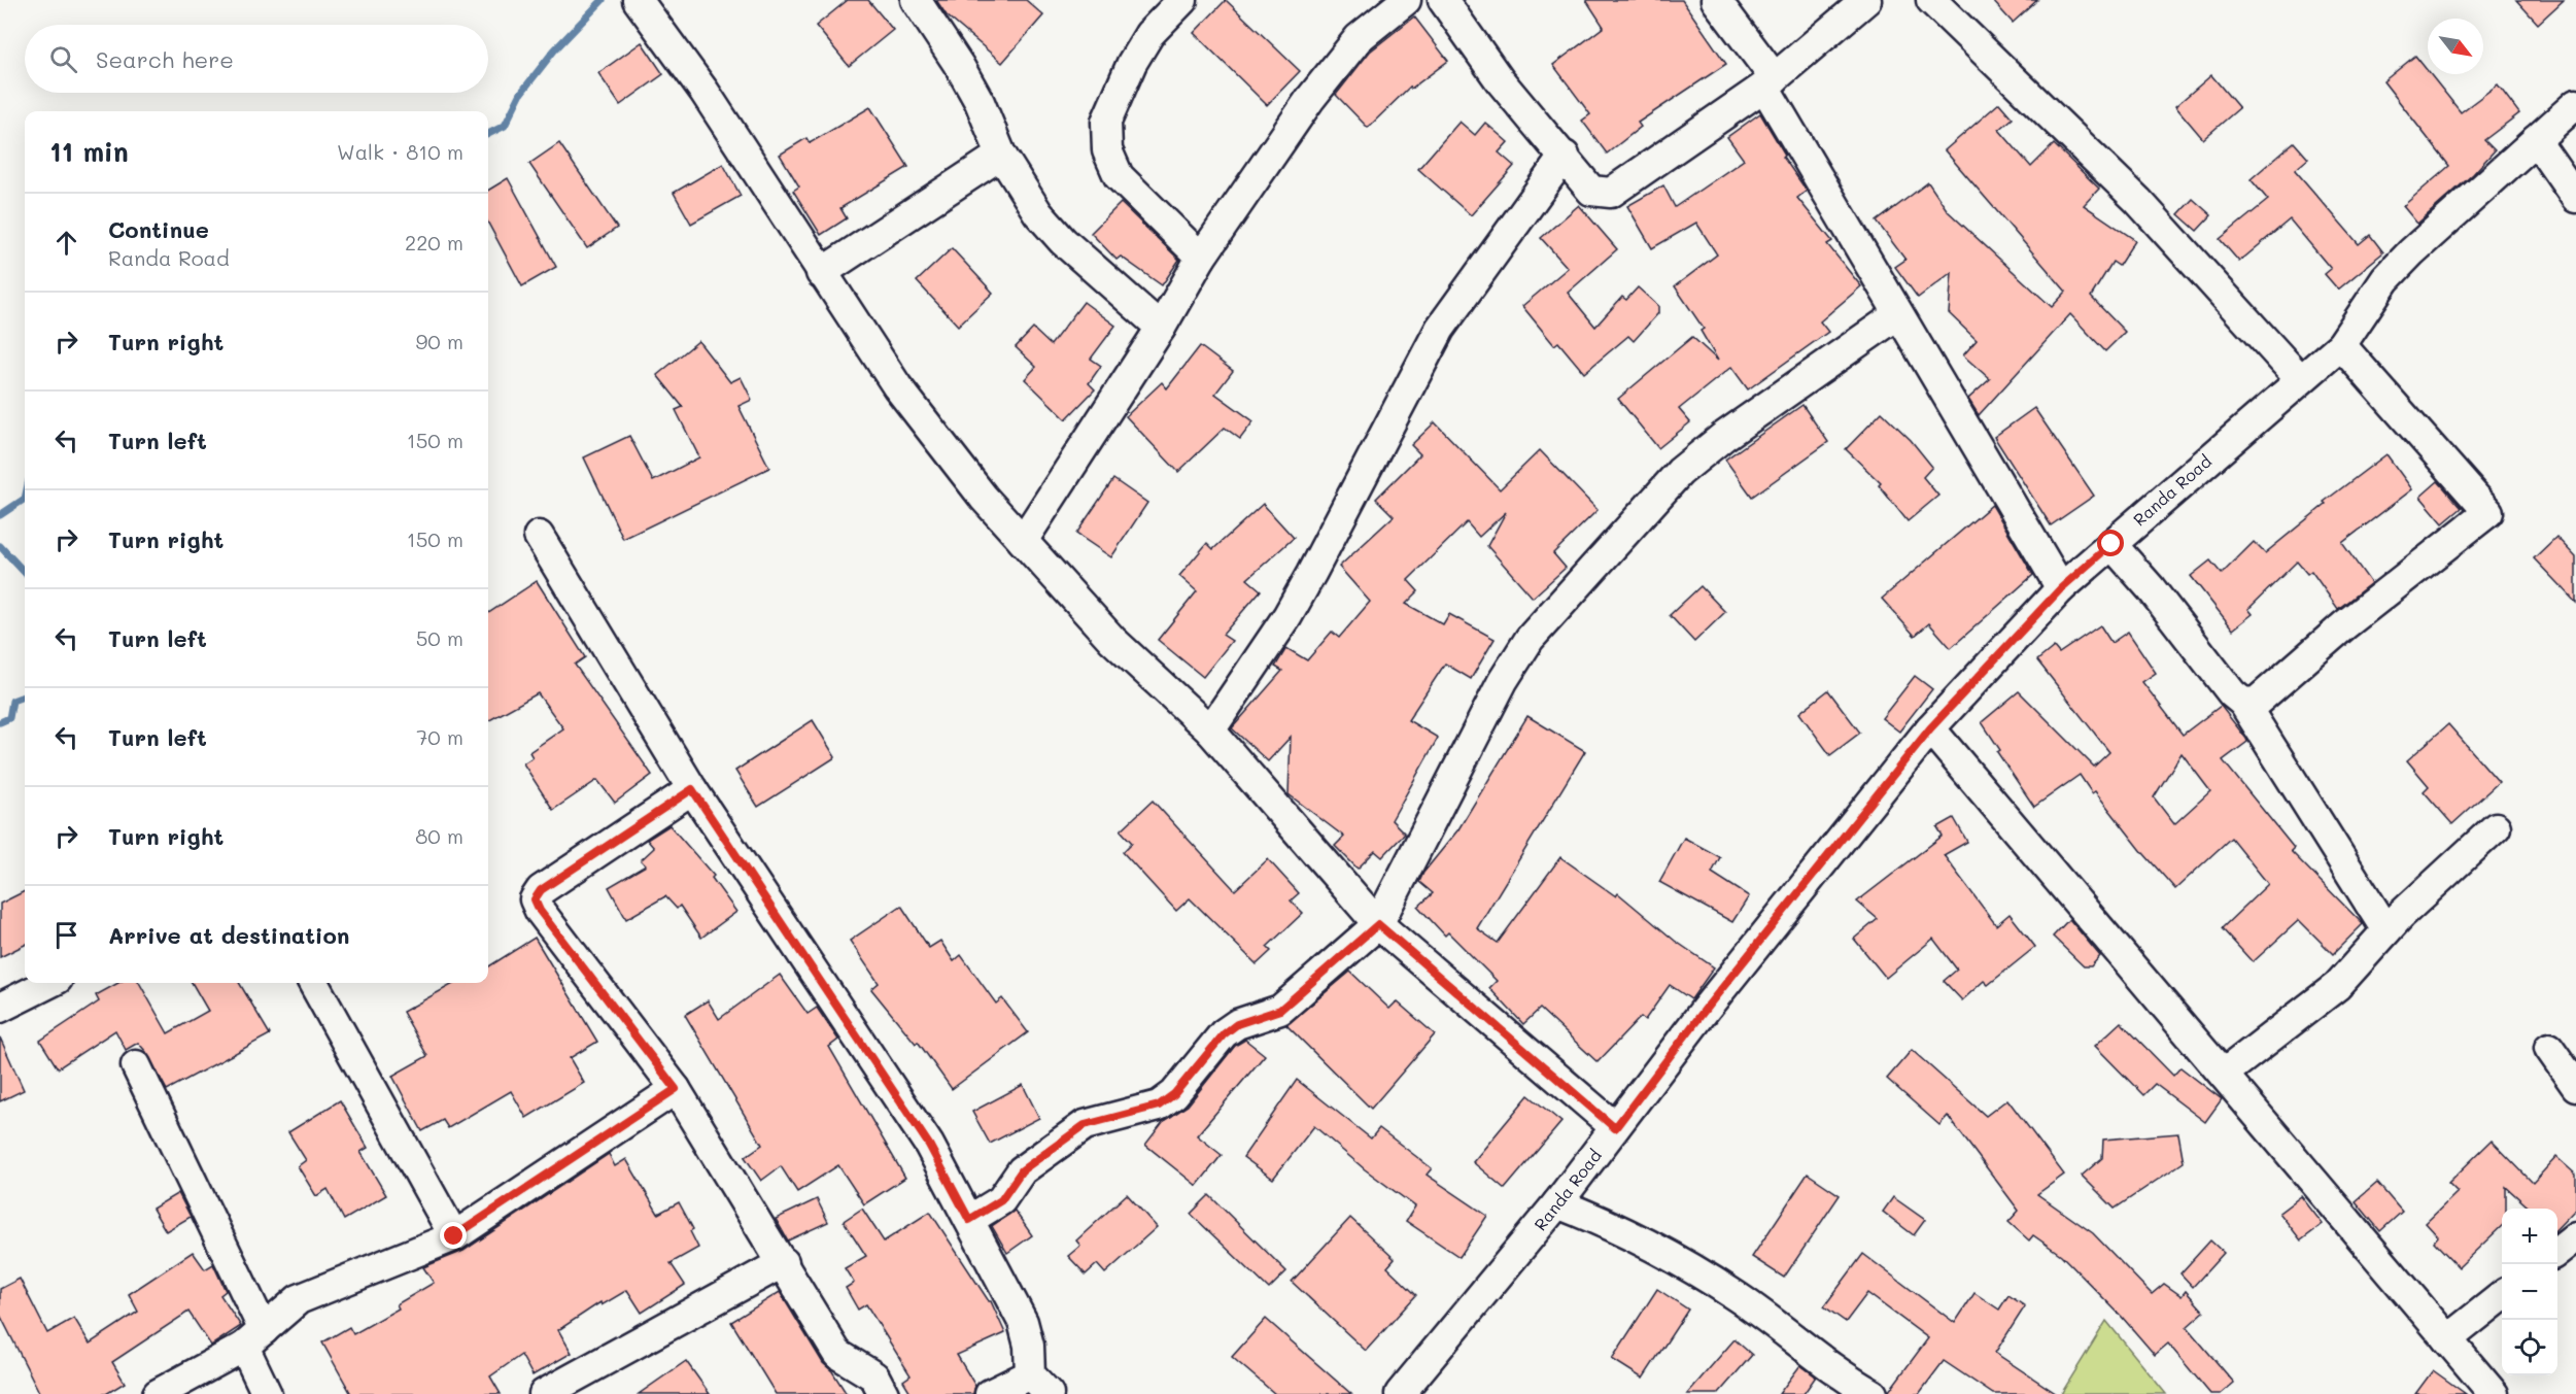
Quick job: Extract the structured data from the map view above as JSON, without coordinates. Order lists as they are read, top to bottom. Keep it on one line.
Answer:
{"streets":{"street":["Randa Road"]},"north":"bottom right","page":{"search":"Search here","heading":["11 min","Walk · 810 m"],"list":[["Continue","Randa Road","220 m"],["Turn right","90 m"],["Turn left","150 m"],["Turn right","150 m"],["Turn left","50 m"],["Turn left","70 m"],["Turn right","80 m"],"Arrive at destination"],"map_buttons":["+","−"]}}
